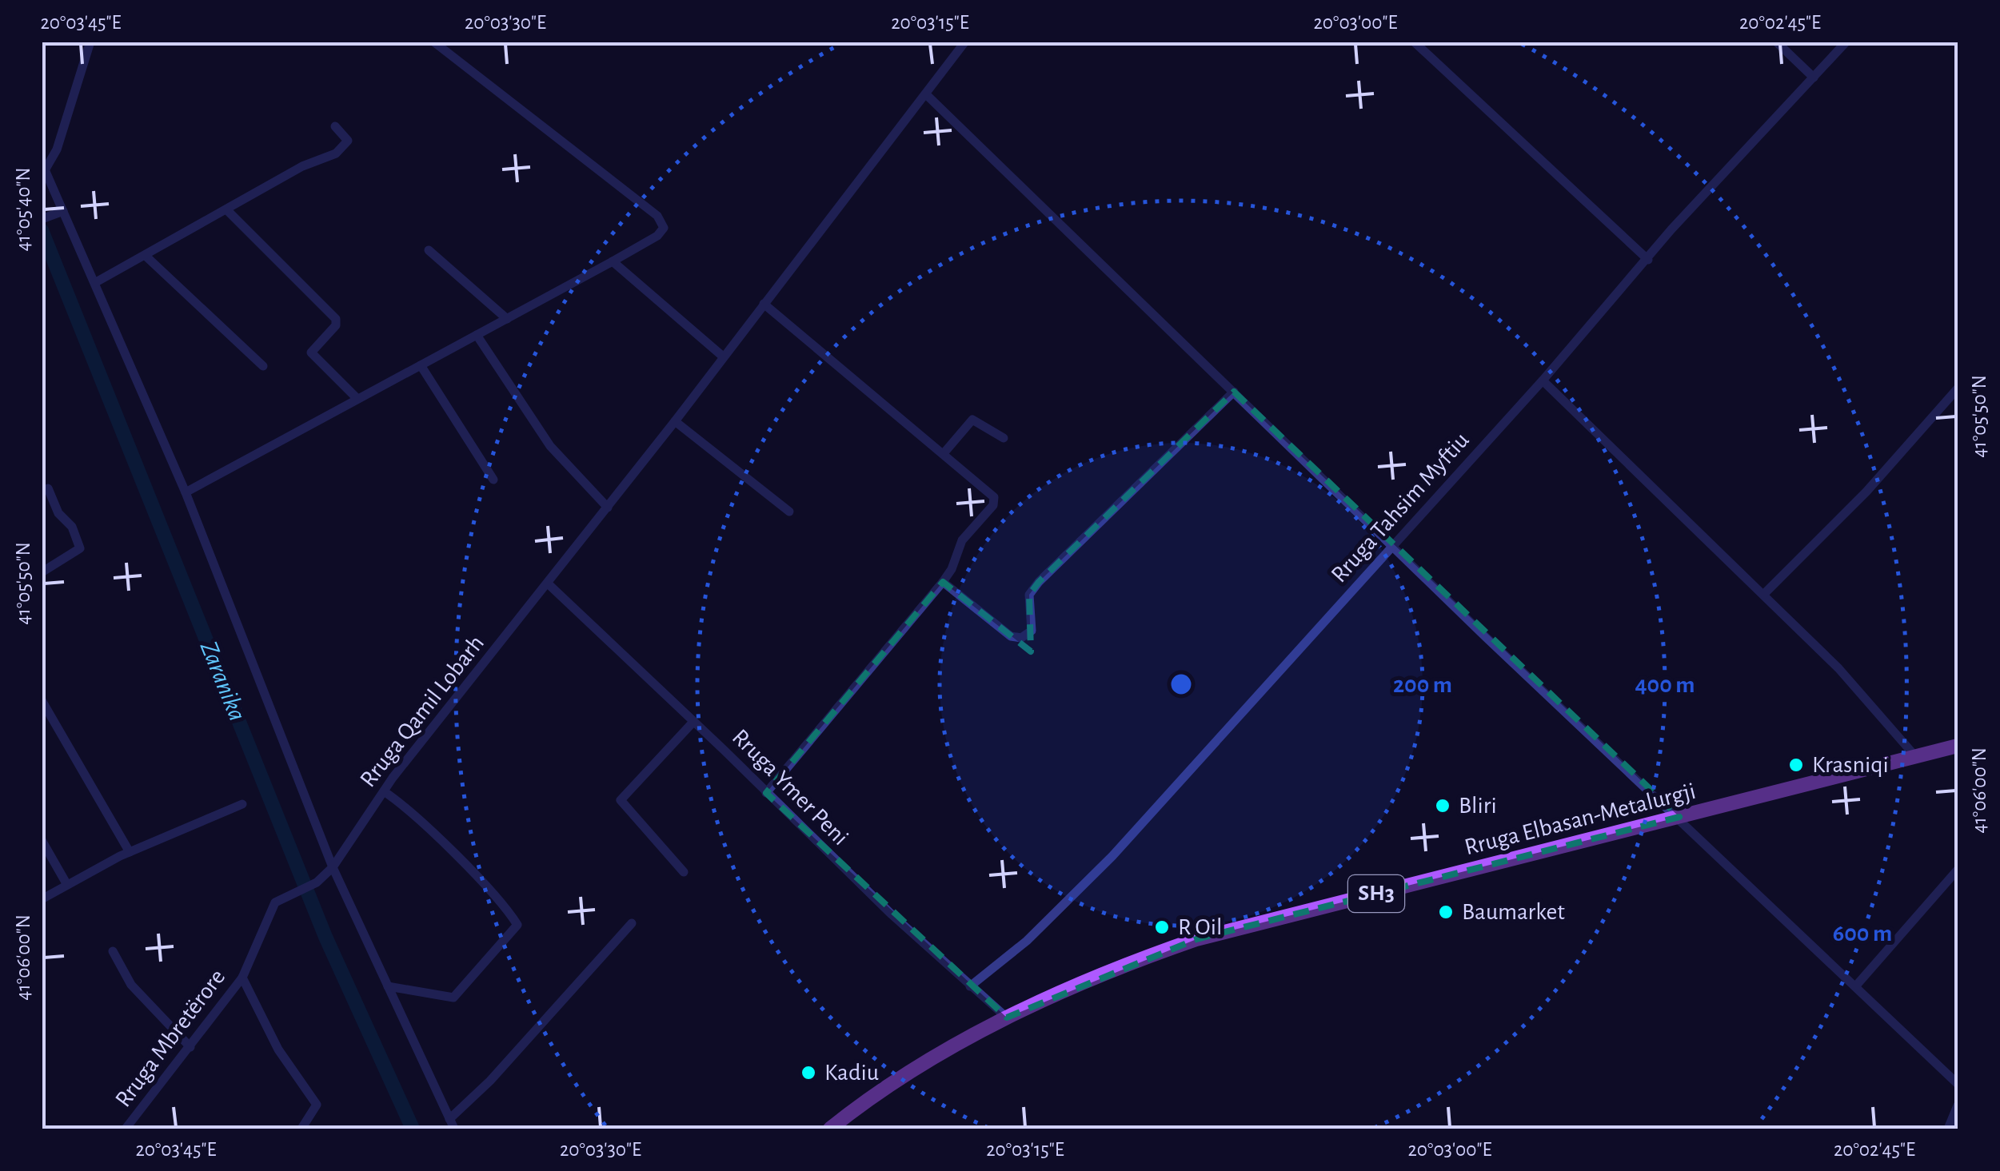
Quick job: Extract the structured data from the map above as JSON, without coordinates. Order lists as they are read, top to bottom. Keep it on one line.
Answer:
{"streets":{"main road":["Rruga Elbasan-Metalurgji","SH3"],"street":["Rruga Tahsim Myftiu","Rruga Qamil Lobarh","Rruga Ymer Peni","Rruga Mbretërore"]},"crossings":[["Rruga Tahsim Myftiu","Rruga Ymer Peni"],["Rruga Qamil Lobarh","Rruga Ymer Peni"],["Rruga Qamil Lobarh","Rruga Mbretërore"],["Rruga Ymer Peni","Rruga Elbasan-Metalurgji"]],"water":["Zaranika"],"places":["Krasniqi","Bliri","Baumarket","R Oil","Kadiu"],"coordinates":["20°03'45\"E","20°03'30\"E","20°03'15\"E","20°03'00\"E","20°02'45\"E","41°05'40\"N","41°05'50\"N","41°06'00\"N"],"rings":["200 m","400 m","600 m"]}
